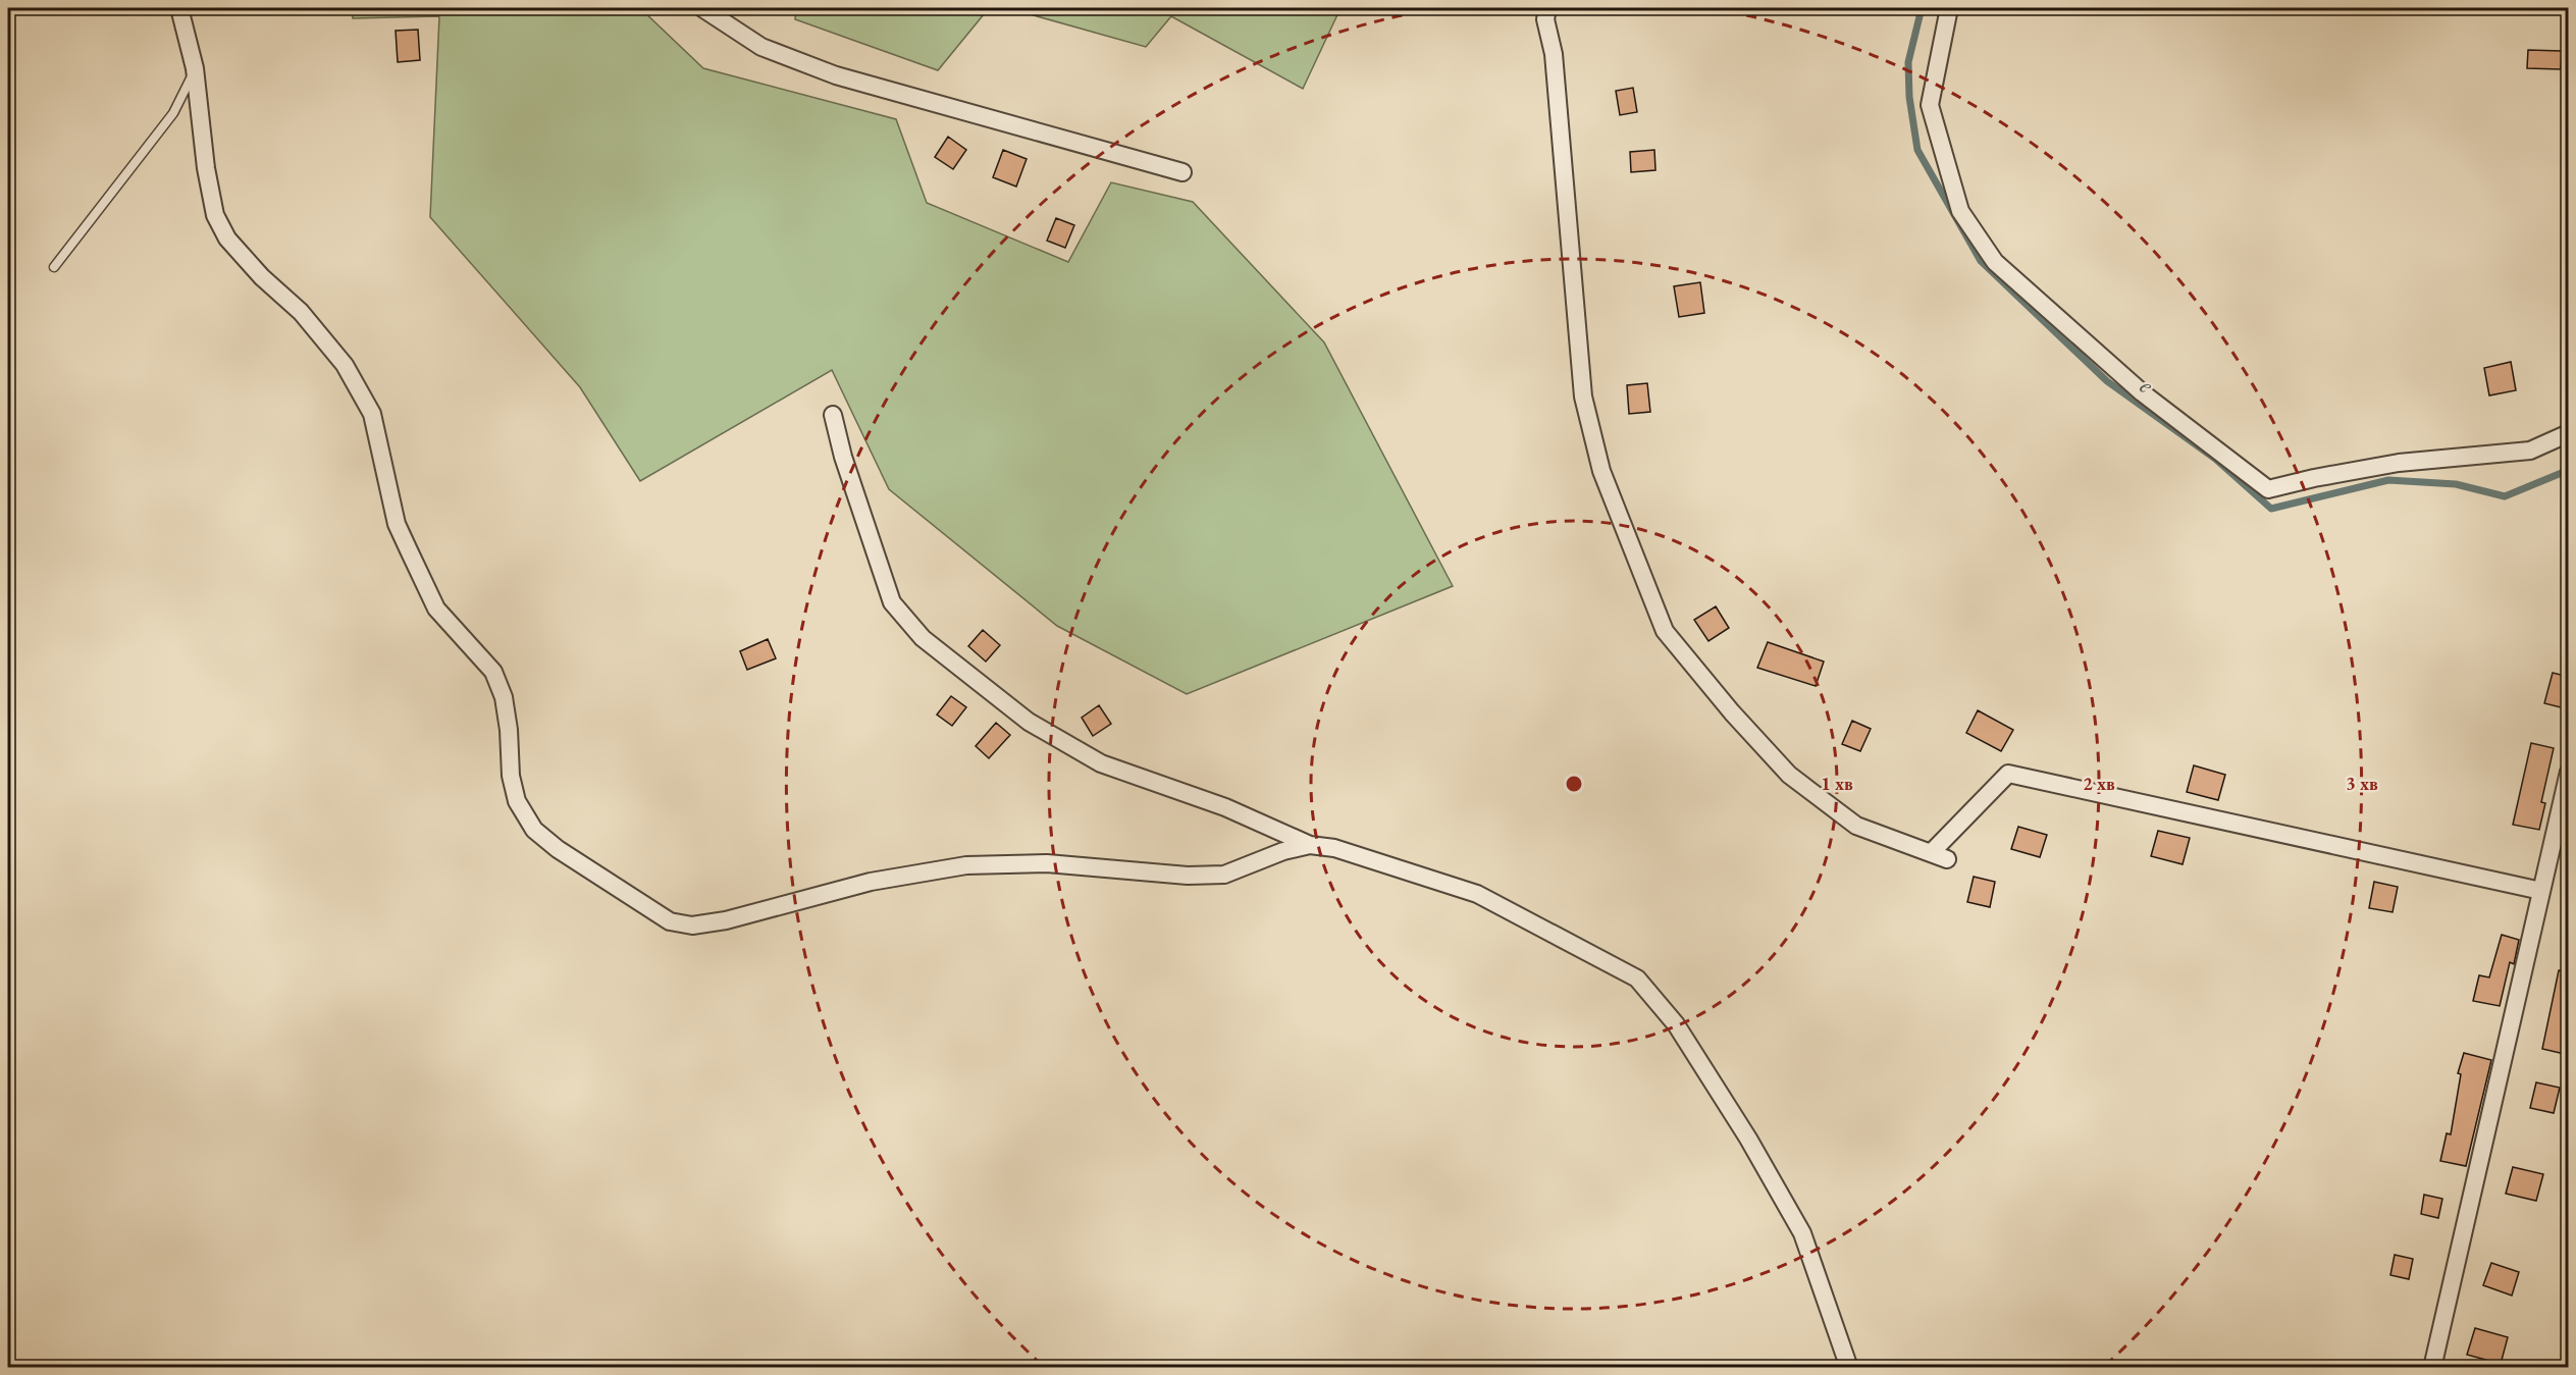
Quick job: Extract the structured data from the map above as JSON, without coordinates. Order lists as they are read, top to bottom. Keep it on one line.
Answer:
{"water":["e"],"rings":["1 хв","2 хв","3 хв"]}
